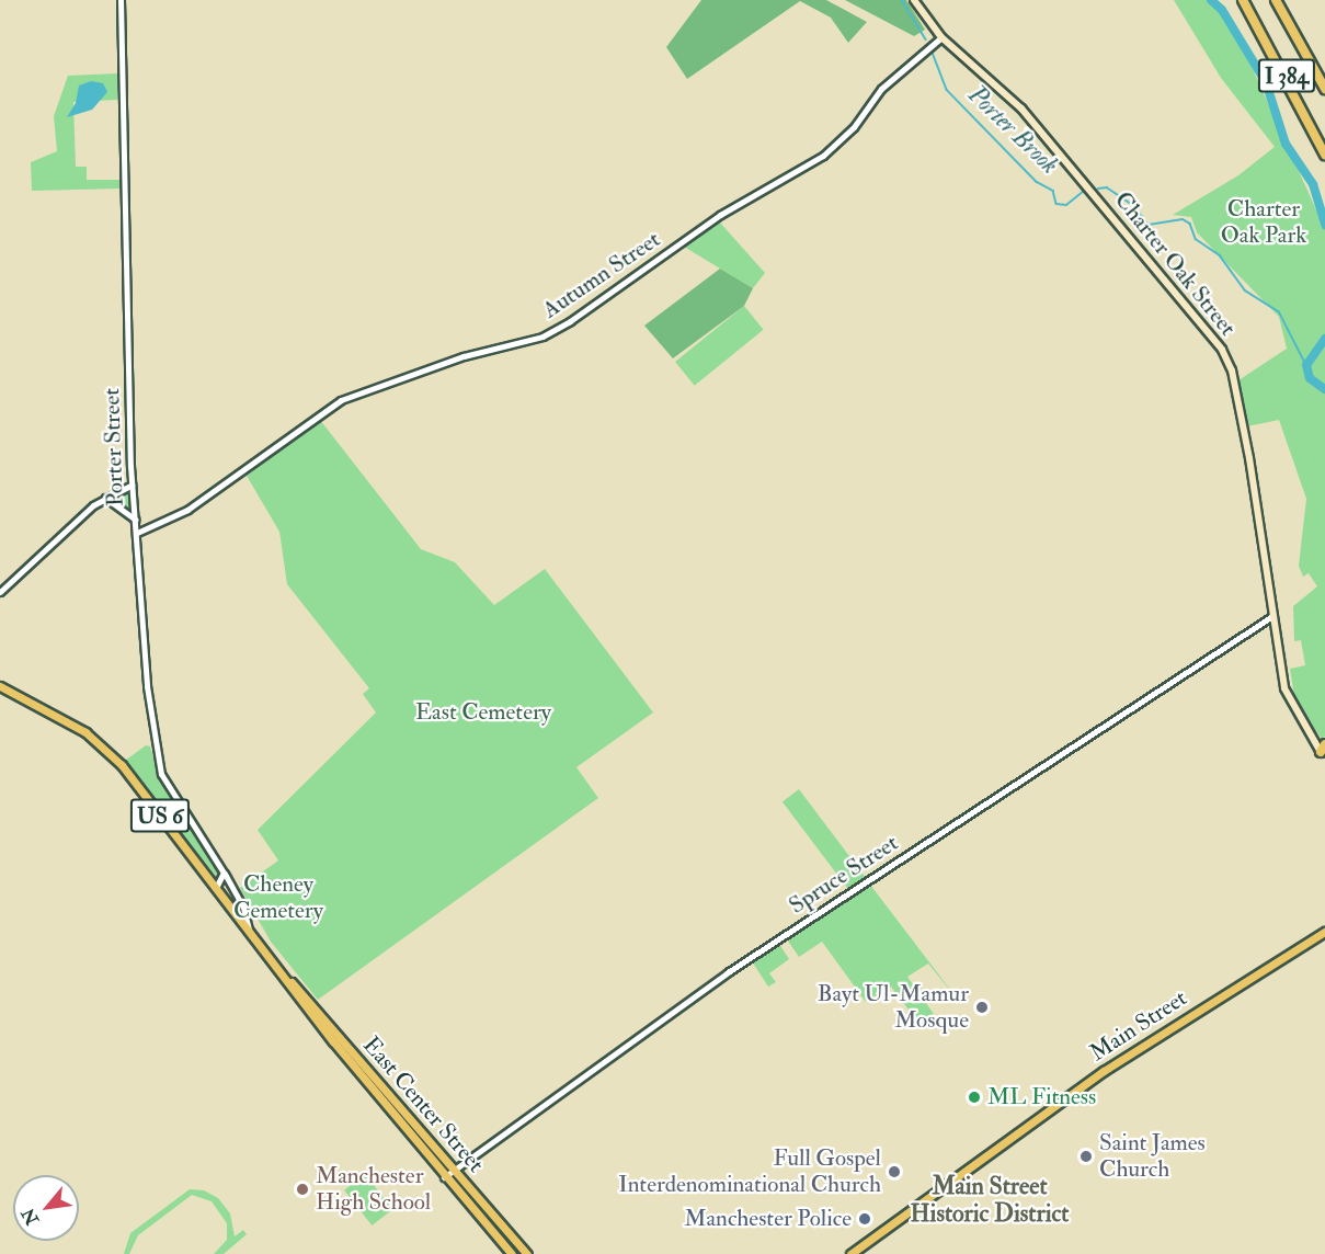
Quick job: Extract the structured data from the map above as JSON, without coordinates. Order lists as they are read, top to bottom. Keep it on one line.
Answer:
{"streets":{"highway":["I 384"],"main road":["Charter Oak Street","US 6","Main Street","East Center Street"],"street":["Autumn Street","Porter Street","Spruce Street"]},"crossings":[["Charter Oak Street","Autumn Street"],["Charter Oak Street","Spruce Street"],["Autumn Street","Porter Street"],["Porter Street","East Center Street"],["Spruce Street","East Center Street"]],"districts":["Main Street Historic District"],"water":["Porter Brook"],"parks":["Charter Oak Park","East Cemetery","Cheney Cemetery"],"places":["Bayt Ul-Mamur Mosque","ML Fitness","Saint James Church","Full Gospel Interdenominational Church","Manchester High School","Manchester Police"],"north":"bottom left"}
